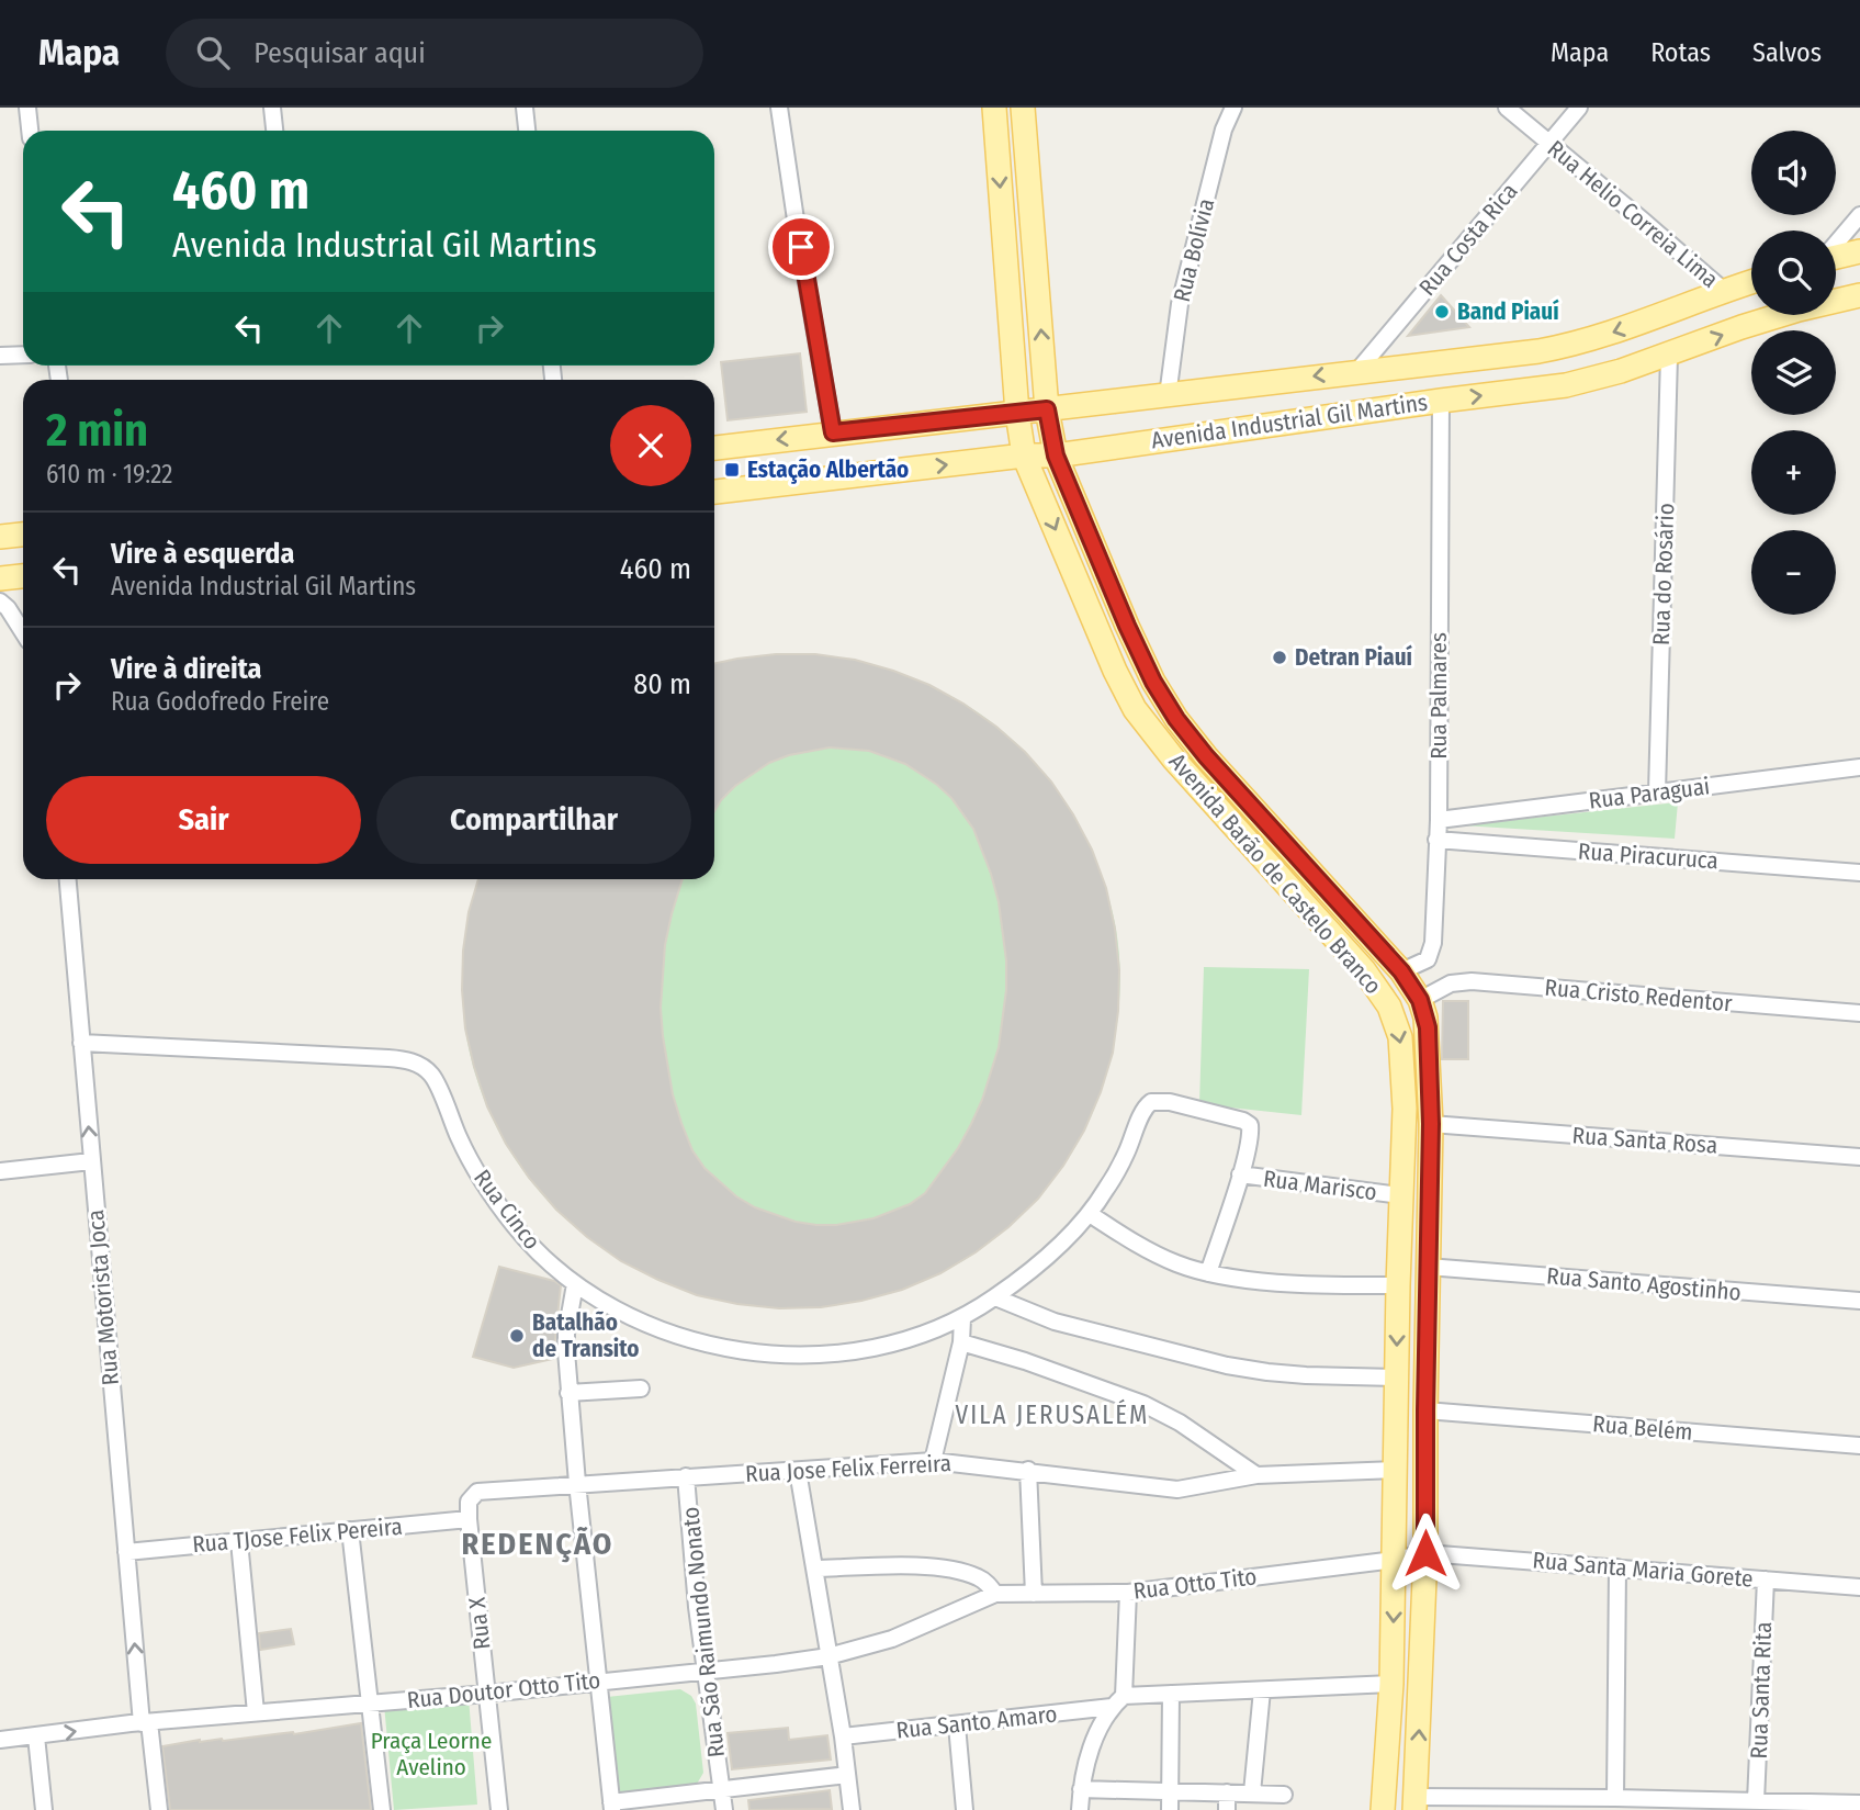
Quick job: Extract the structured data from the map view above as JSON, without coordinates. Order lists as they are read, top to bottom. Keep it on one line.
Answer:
{"streets":{"main road":["Avenida Industrial Gil Martins","Avenida Barão de Castelo Branco"],"street":["Rua Helio Correia Lima","Rua Costa Rica","Rua Bolívia","Rua do Rosário","Rua Palmares","Rua Paraguai","Rua Piracuruca","Rua Cristo Redentor","Rua Santa Rosa","Rua Marisco","Rua Cinco","Rua Santo Agostinho","Rua Motorista Joca","Rua Belém","Rua Jose Felix Ferreira","Rua TJose Felix Pereira","Rua Santa Maria Gorete","Rua Otto Tito","Rua X","Rua São Raimundo Nonato","Rua Doutor Otto Tito","Rua Santa Rita","Rua Santo Amaro"]},"crossings":[["Rua Helio Correia Lima","Rua Costa Rica"],["Rua Helio Correia Lima","Avenida Industrial Gil Martins"],["Rua Costa Rica","Avenida Industrial Gil Martins"],["Rua Bolívia","Avenida Industrial Gil Martins"],["Avenida Industrial Gil Martins","Rua do Rosário"],["Avenida Industrial Gil Martins","Rua Palmares"],["Avenida Industrial Gil Martins","Avenida Barão de Castelo Branco"],["Rua do Rosário","Rua Paraguai"],["Rua Palmares","Rua Paraguai"],["Rua Palmares","Rua Piracuruca"],["Rua Palmares","Avenida Barão de Castelo Branco"],["Avenida Barão de Castelo Branco","Rua Cristo Redentor"],["Avenida Barão de Castelo Branco","Rua Santa Rosa"],["Avenida Barão de Castelo Branco","Rua Marisco"],["Avenida Barão de Castelo Branco","Rua Santo Agostinho"],["Avenida Barão de Castelo Branco","Rua Belém"],["Avenida Barão de Castelo Branco","Rua Jose Felix Ferreira"],["Avenida Barão de Castelo Branco","Rua Santa Maria Gorete"],["Avenida Barão de Castelo Branco","Rua Otto Tito"],["Rua Cinco","Rua Motorista Joca"],["Rua Motorista Joca","Rua TJose Felix Pereira"],["Rua Motorista Joca","Rua Doutor Otto Tito"],["Rua Jose Felix Ferreira","Rua TJose Felix Pereira"],["Rua Jose Felix Ferreira","Rua X"],["Rua Jose Felix Ferreira","Rua São Raimundo Nonato"],["Rua TJose Felix Pereira","Rua X"],["Rua Santa Maria Gorete","Rua Otto Tito"],["Rua Santa Maria Gorete","Rua Santa Rita"],["Rua Otto Tito","Rua Doutor Otto Tito"],["Rua X","Rua Doutor Otto Tito"],["Rua São Raimundo Nonato","Rua Doutor Otto Tito"]],"districts":["VILA JERUSALÉM","REDENÇÃO"],"parks":["Praça Leorne Avelino"],"places":{"other":["Band Piauí","Detran Piauí","Batalhão de Transito"],"transit":["Estação Albertão"]},"page":{"header":"Mapa","search":"Pesquisar aqui","nav":["Mapa","Rotas","Salvos"],"map_buttons":["+","−"],"turn":["460 m","Avenida Industrial Gil Martins"],"heading":["2 min","610 m · 19:22"],"list":[{"name":"Vire à esquerda","note":"Avenida Industrial Gil Martins","value":"460 m"},{"name":"Vire à direita","note":"Rua Godofredo Freire","value":"80 m"}],"buttons":["Sair","Compartilhar"]}}
